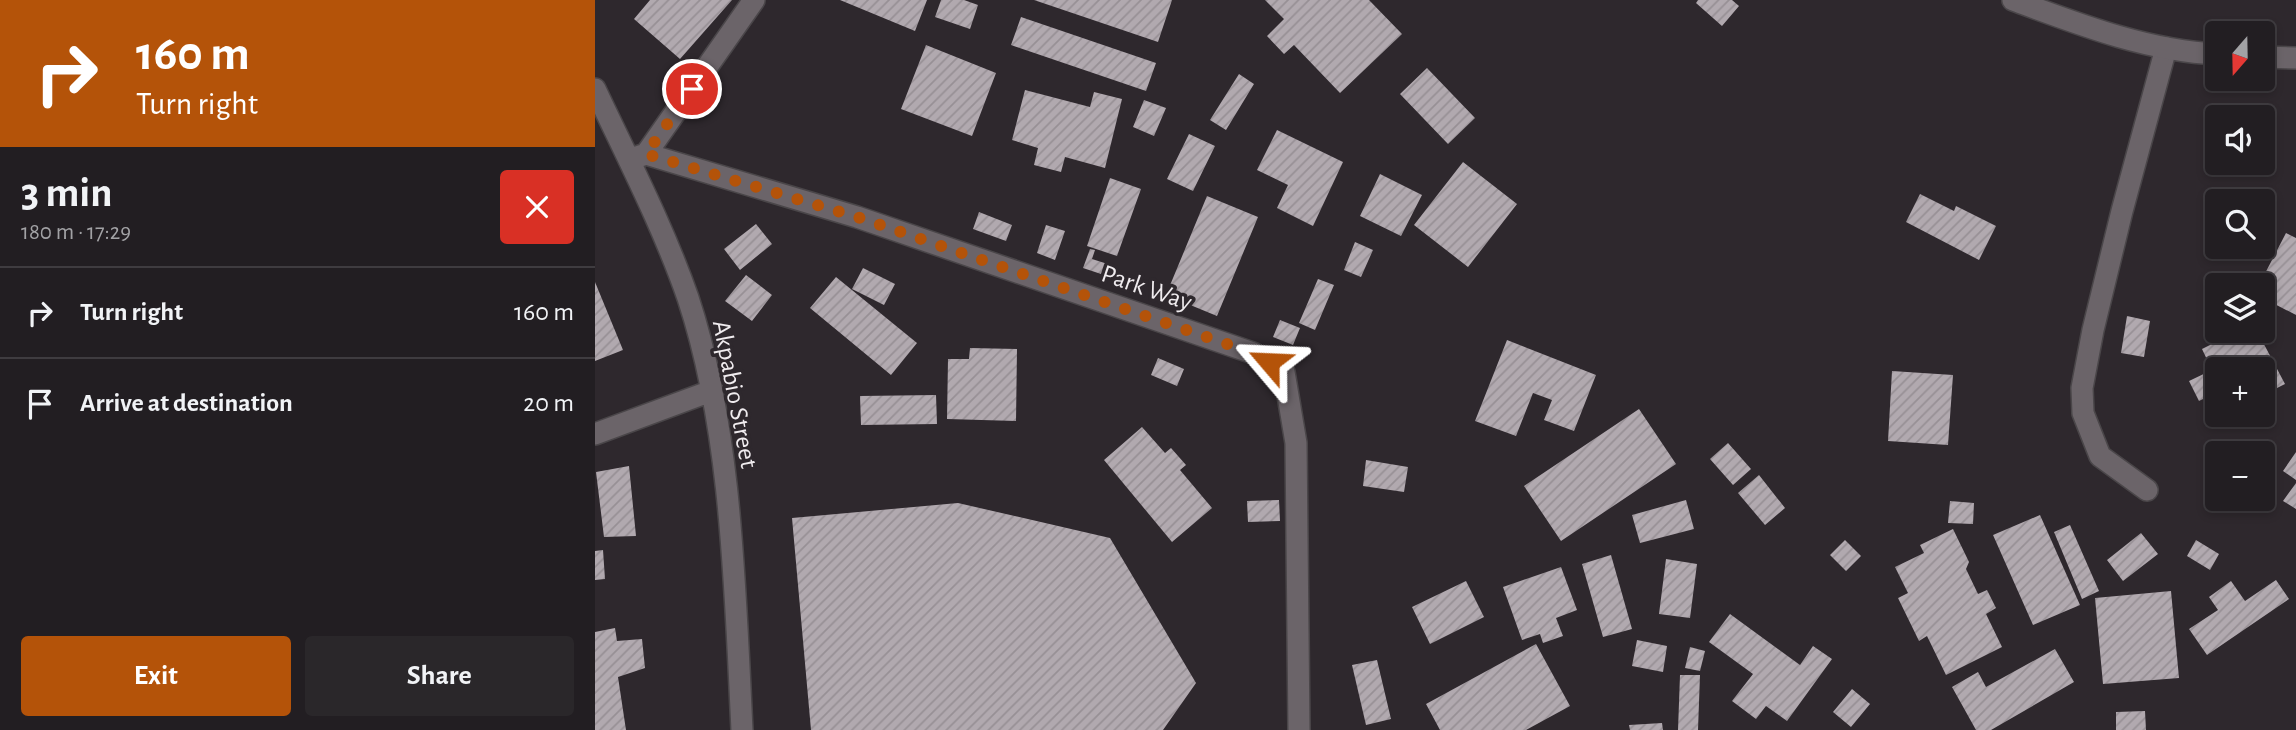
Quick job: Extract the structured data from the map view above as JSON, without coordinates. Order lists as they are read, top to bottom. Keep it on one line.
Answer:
{"streets":{"street":["Park Way","Akpabio Street"]},"crossings":[["Park Way","Akpabio Street"]],"north":"bottom","page":{"turn":["160 m","Turn right"],"map_buttons":["+","−"],"heading":["3 min","180 m · 17:29"],"list":[{"name":"Turn right","value":"160 m"},{"name":"Arrive at destination","value":"20 m"}],"buttons":["Exit","Share"]}}
